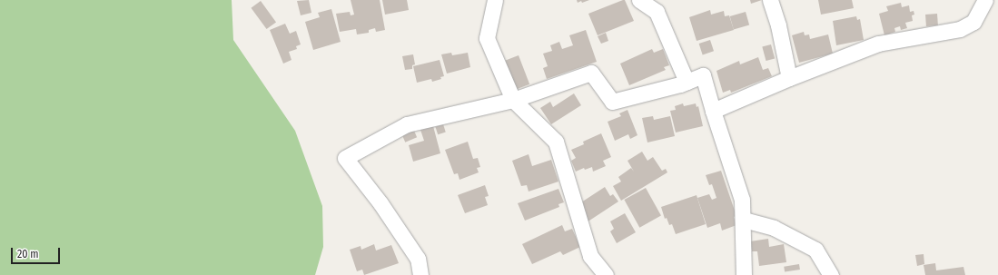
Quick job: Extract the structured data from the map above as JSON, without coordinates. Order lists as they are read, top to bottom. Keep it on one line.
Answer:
{"scale_bar":"20 m"}
